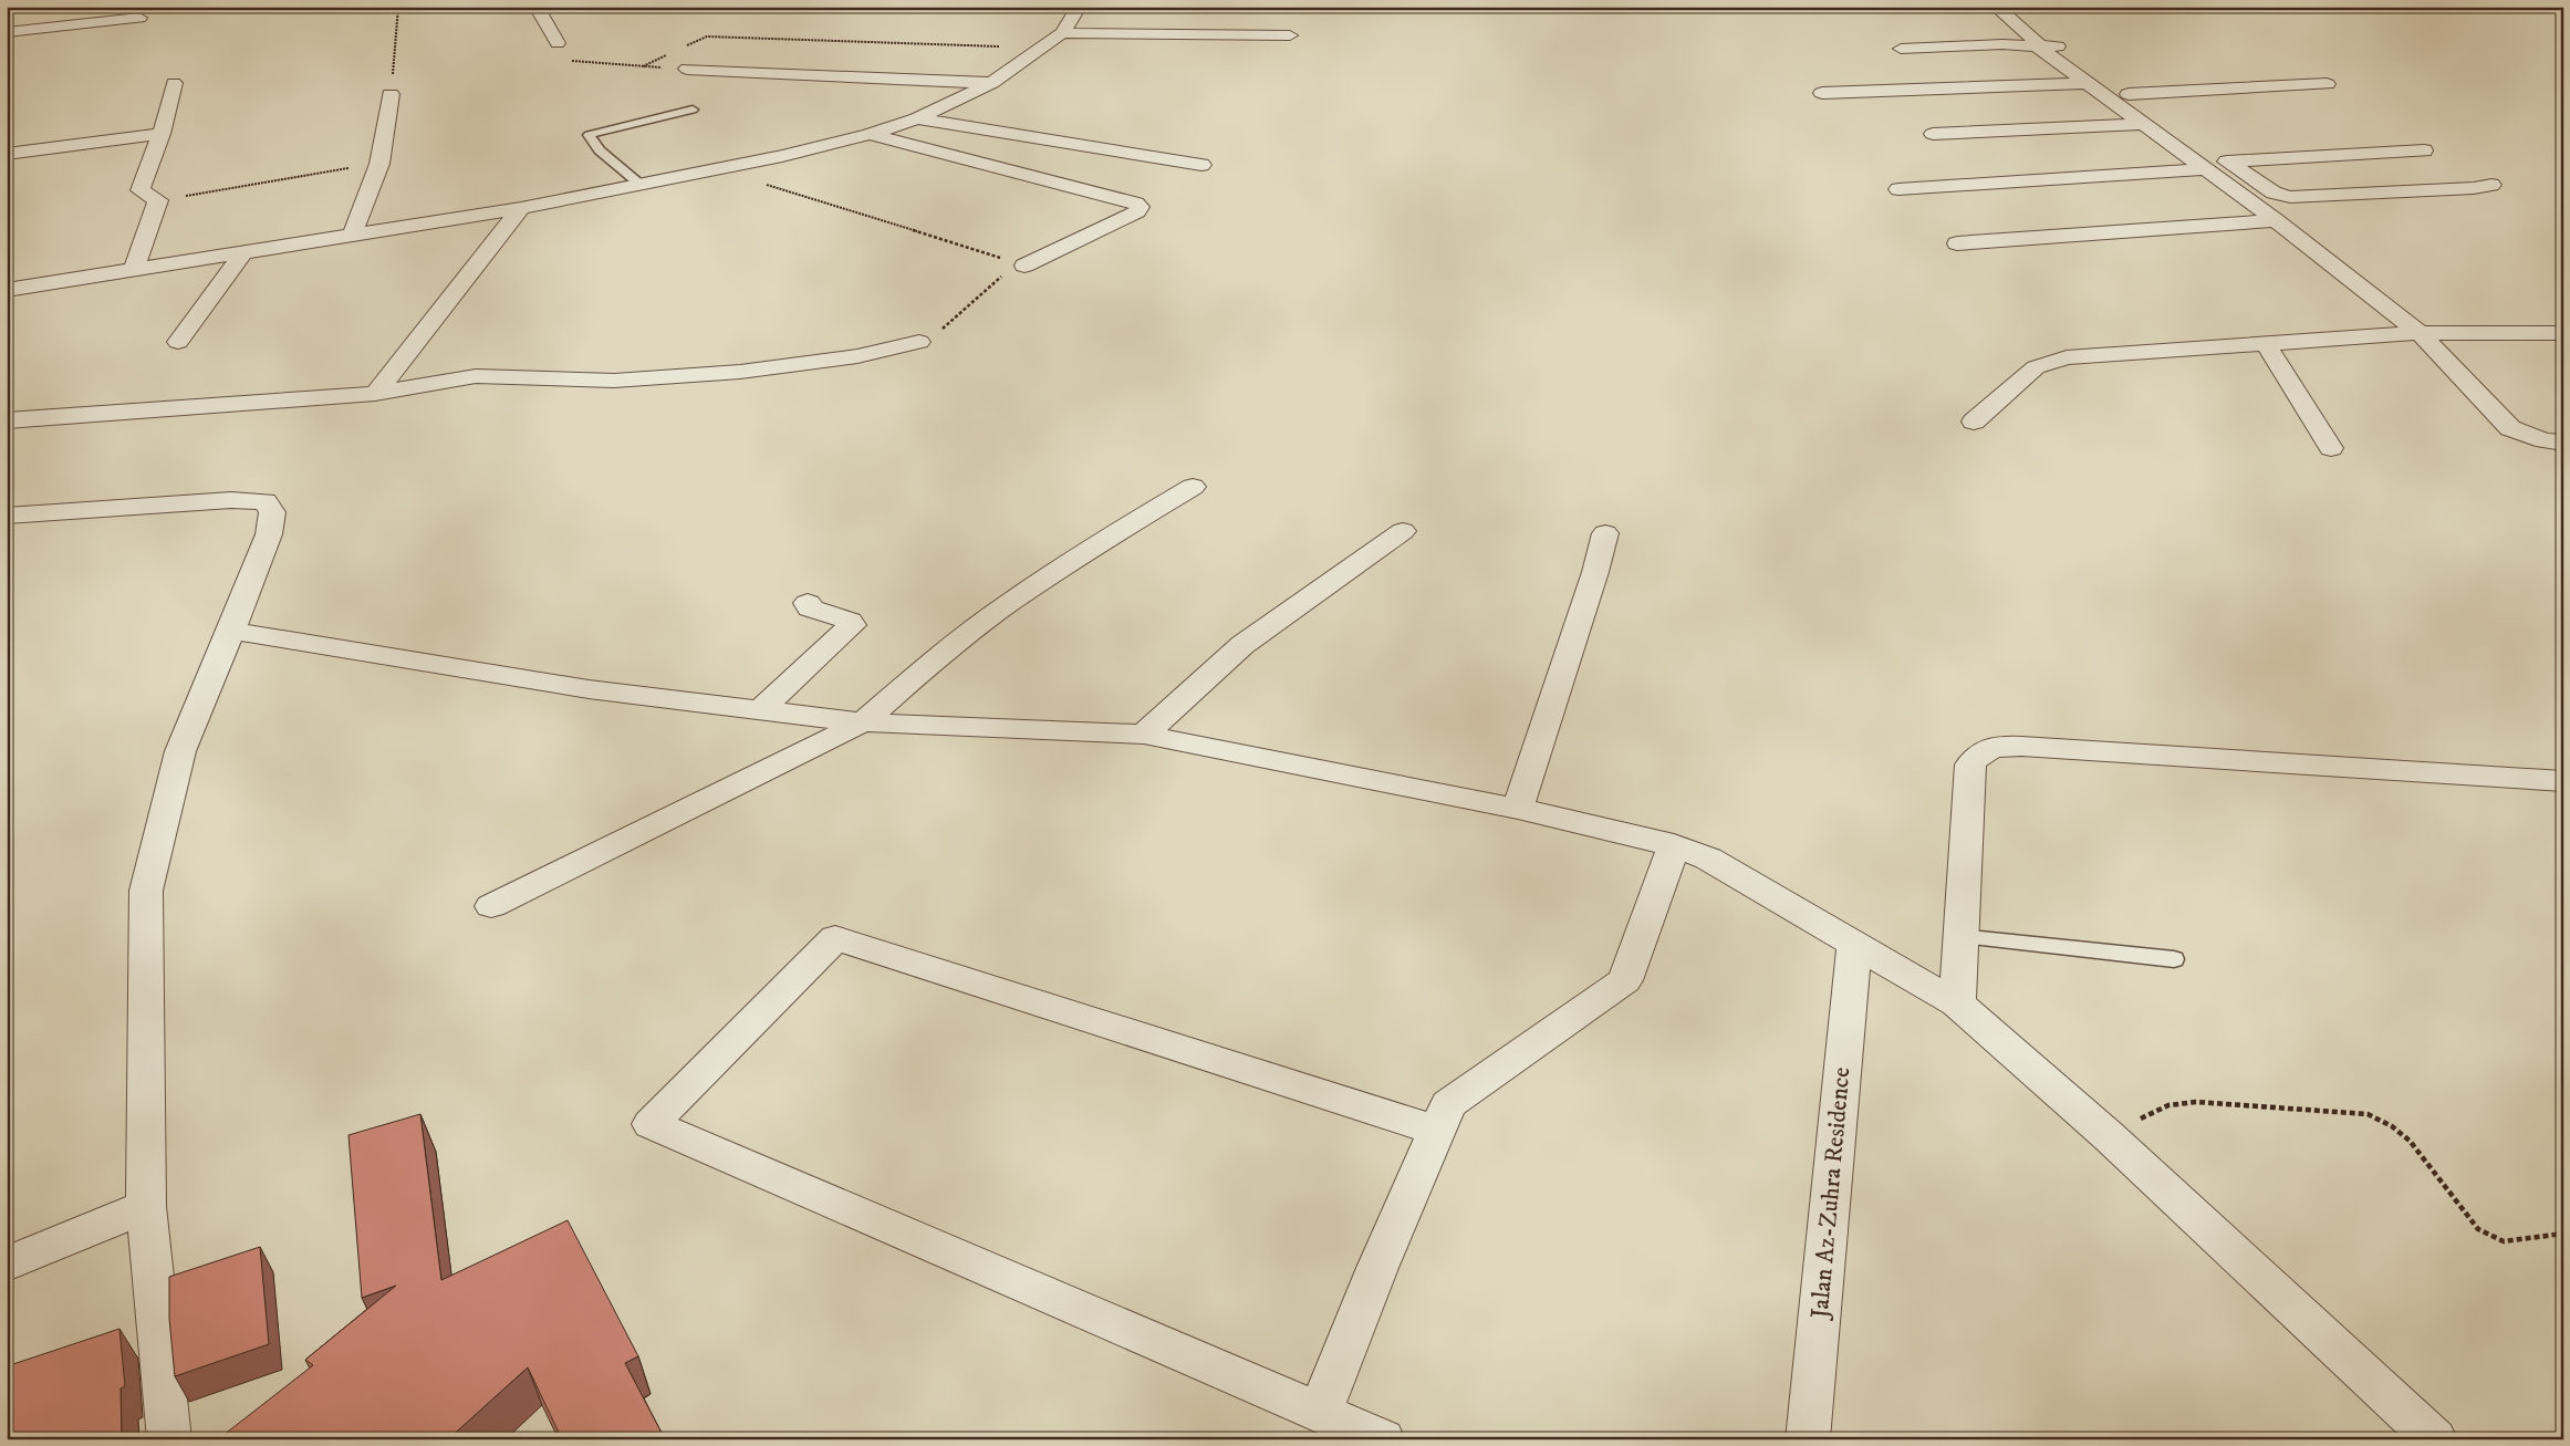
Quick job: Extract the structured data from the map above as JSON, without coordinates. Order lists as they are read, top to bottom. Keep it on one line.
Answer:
{"streets":{"street":["Jalan Az-Zuhra Residence"]}}
